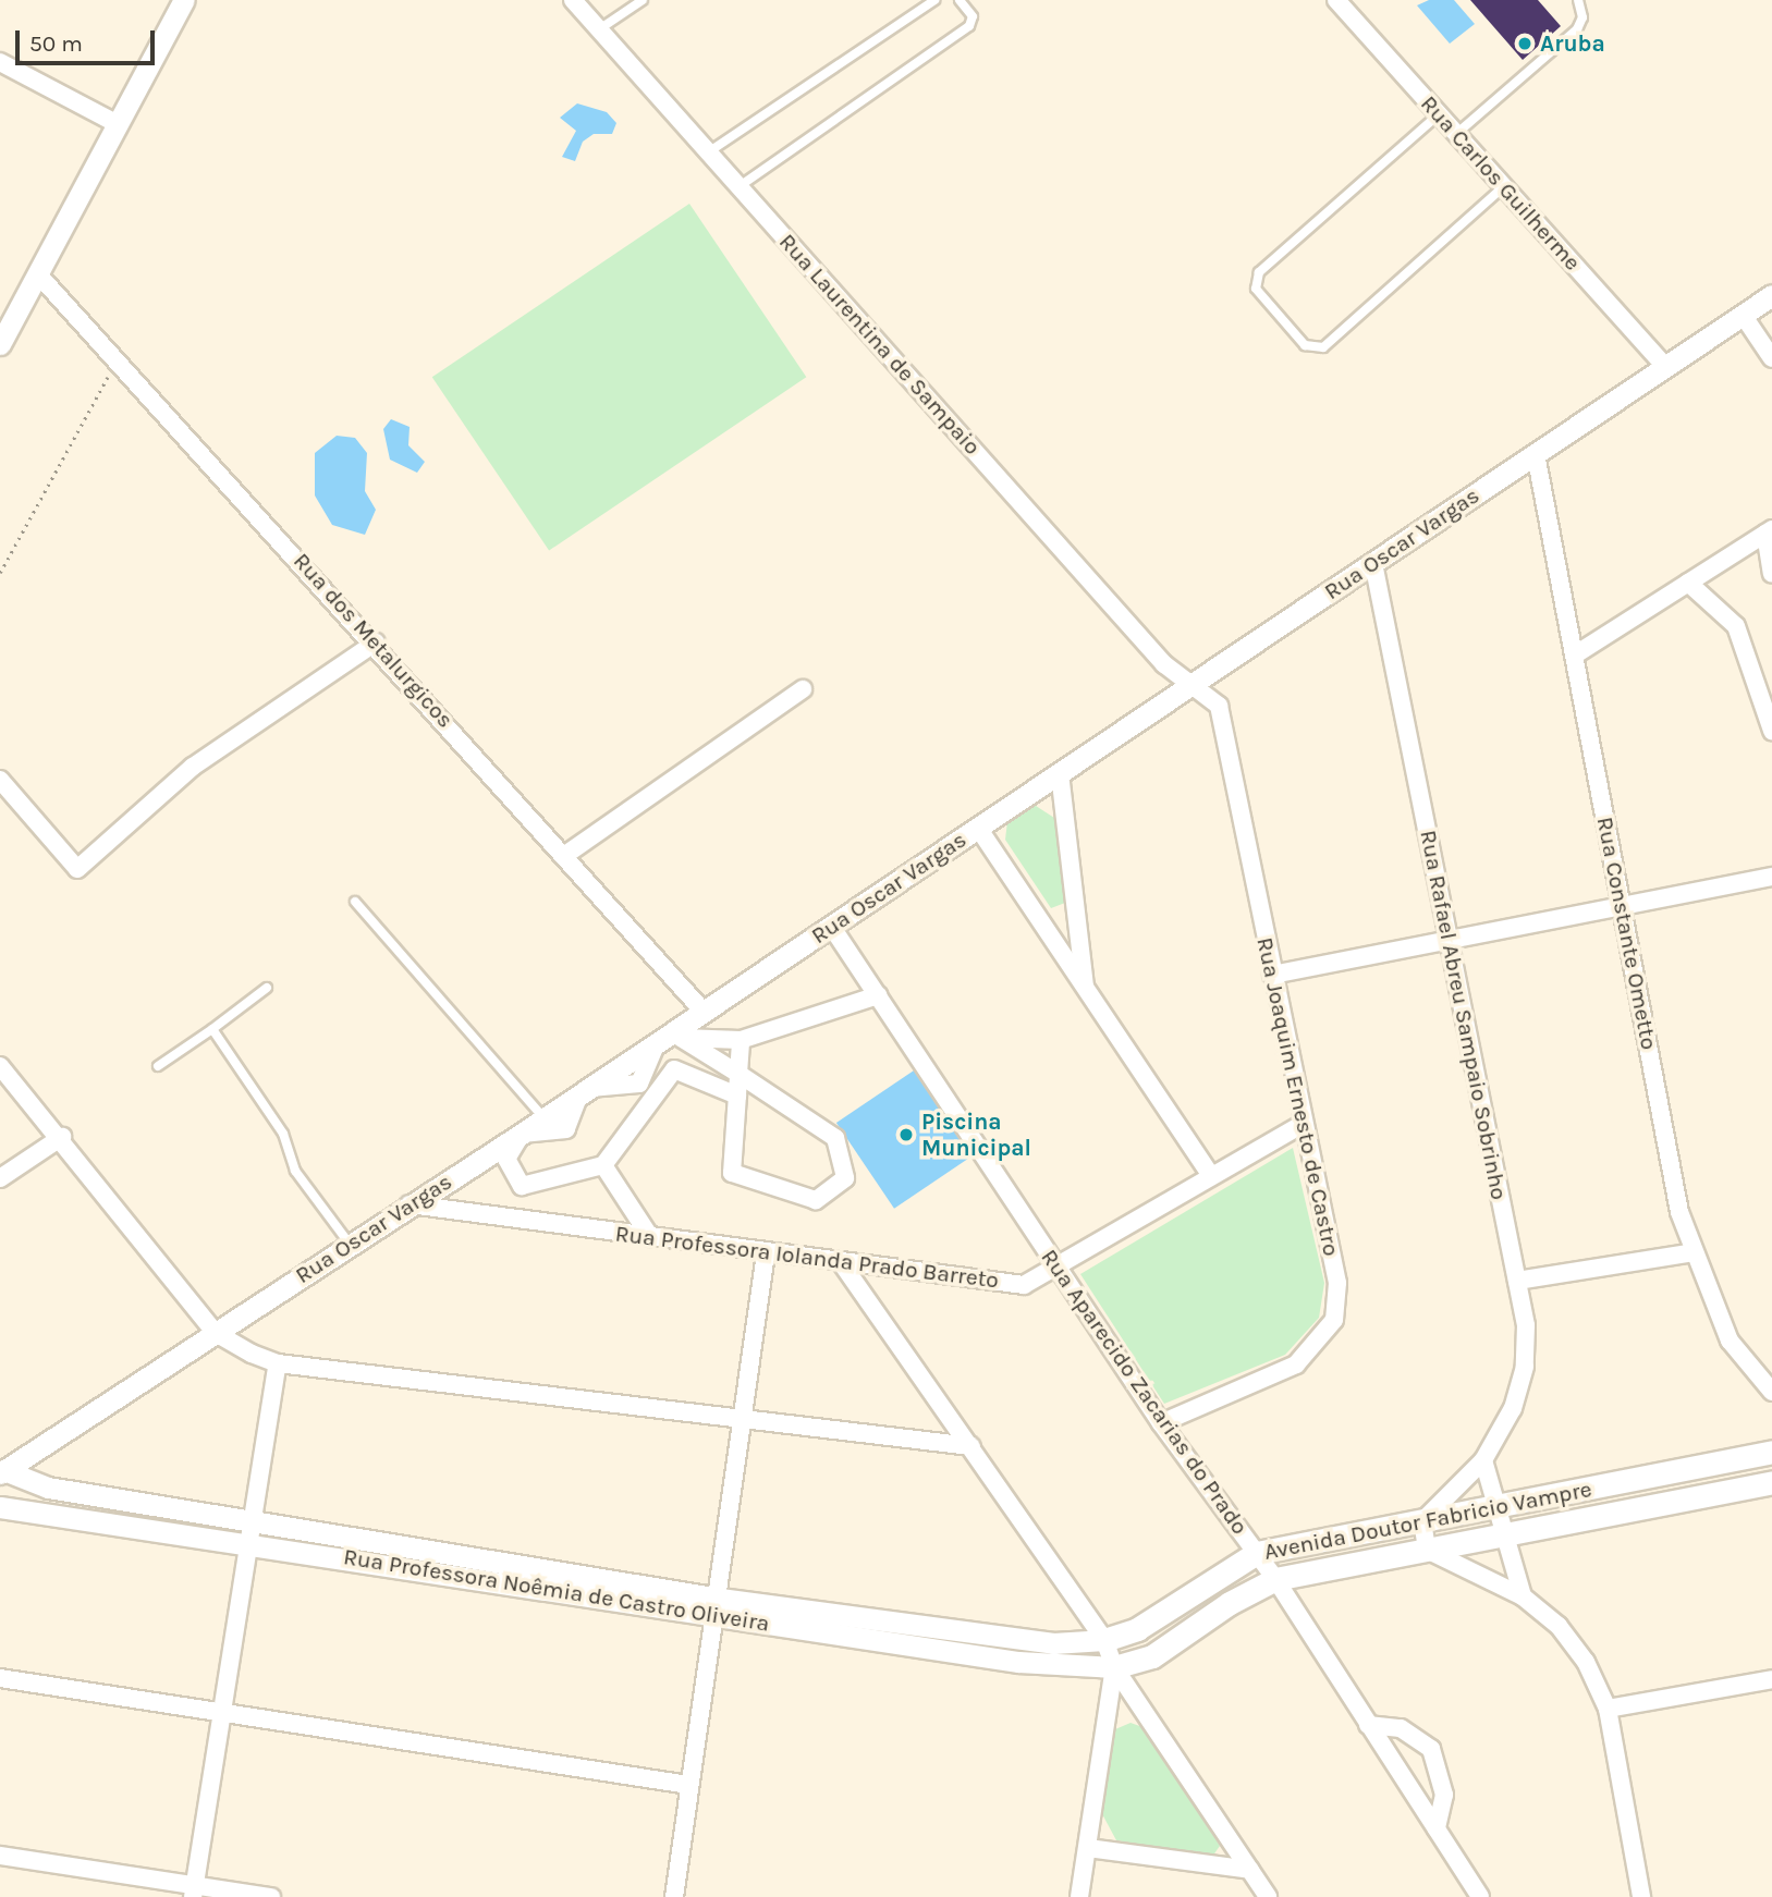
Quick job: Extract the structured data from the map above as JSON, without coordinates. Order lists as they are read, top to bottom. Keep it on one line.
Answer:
{"streets":{"main road":["Avenida Doutor Fabricio Vampre"],"street":["Rua Carlos Guilherme","Rua Laurentina de Sampaio","Rua Oscar Vargas","Rua dos Metalurgicos","Rua Constante Ometto","Rua Rafael Abreu Sampaio Sobrinho","Rua Joaquim Ernesto de Castro","Rua Professora Iolanda Prado Barreto","Rua Aparecido Zacarias do Prado","Rua Professora Noêmia de Castro Oliveira"]},"crossings":[["Rua Carlos Guilherme","Rua Oscar Vargas"],["Rua Laurentina de Sampaio","Rua Oscar Vargas"],["Rua Laurentina de Sampaio","Rua Joaquim Ernesto de Castro"],["Rua Oscar Vargas","Rua dos Metalurgicos"],["Rua Oscar Vargas","Rua Constante Ometto"],["Rua Oscar Vargas","Rua Rafael Abreu Sampaio Sobrinho"],["Rua Oscar Vargas","Rua Joaquim Ernesto de Castro"],["Rua Oscar Vargas","Rua Professora Iolanda Prado Barreto"],["Rua Oscar Vargas","Rua Aparecido Zacarias do Prado"],["Rua Oscar Vargas","Rua Professora Noêmia de Castro Oliveira"],["Rua Rafael Abreu Sampaio Sobrinho","Avenida Doutor Fabricio Vampre"],["Rua Joaquim Ernesto de Castro","Rua Professora Iolanda Prado Barreto"],["Rua Joaquim Ernesto de Castro","Rua Aparecido Zacarias do Prado"],["Rua Professora Iolanda Prado Barreto","Rua Aparecido Zacarias do Prado"],["Rua Aparecido Zacarias do Prado","Avenida Doutor Fabricio Vampre"],["Avenida Doutor Fabricio Vampre","Rua Professora Noêmia de Castro Oliveira"]],"places":["Aruba","Piscina Municipal"],"scale_bar":"50 m"}
